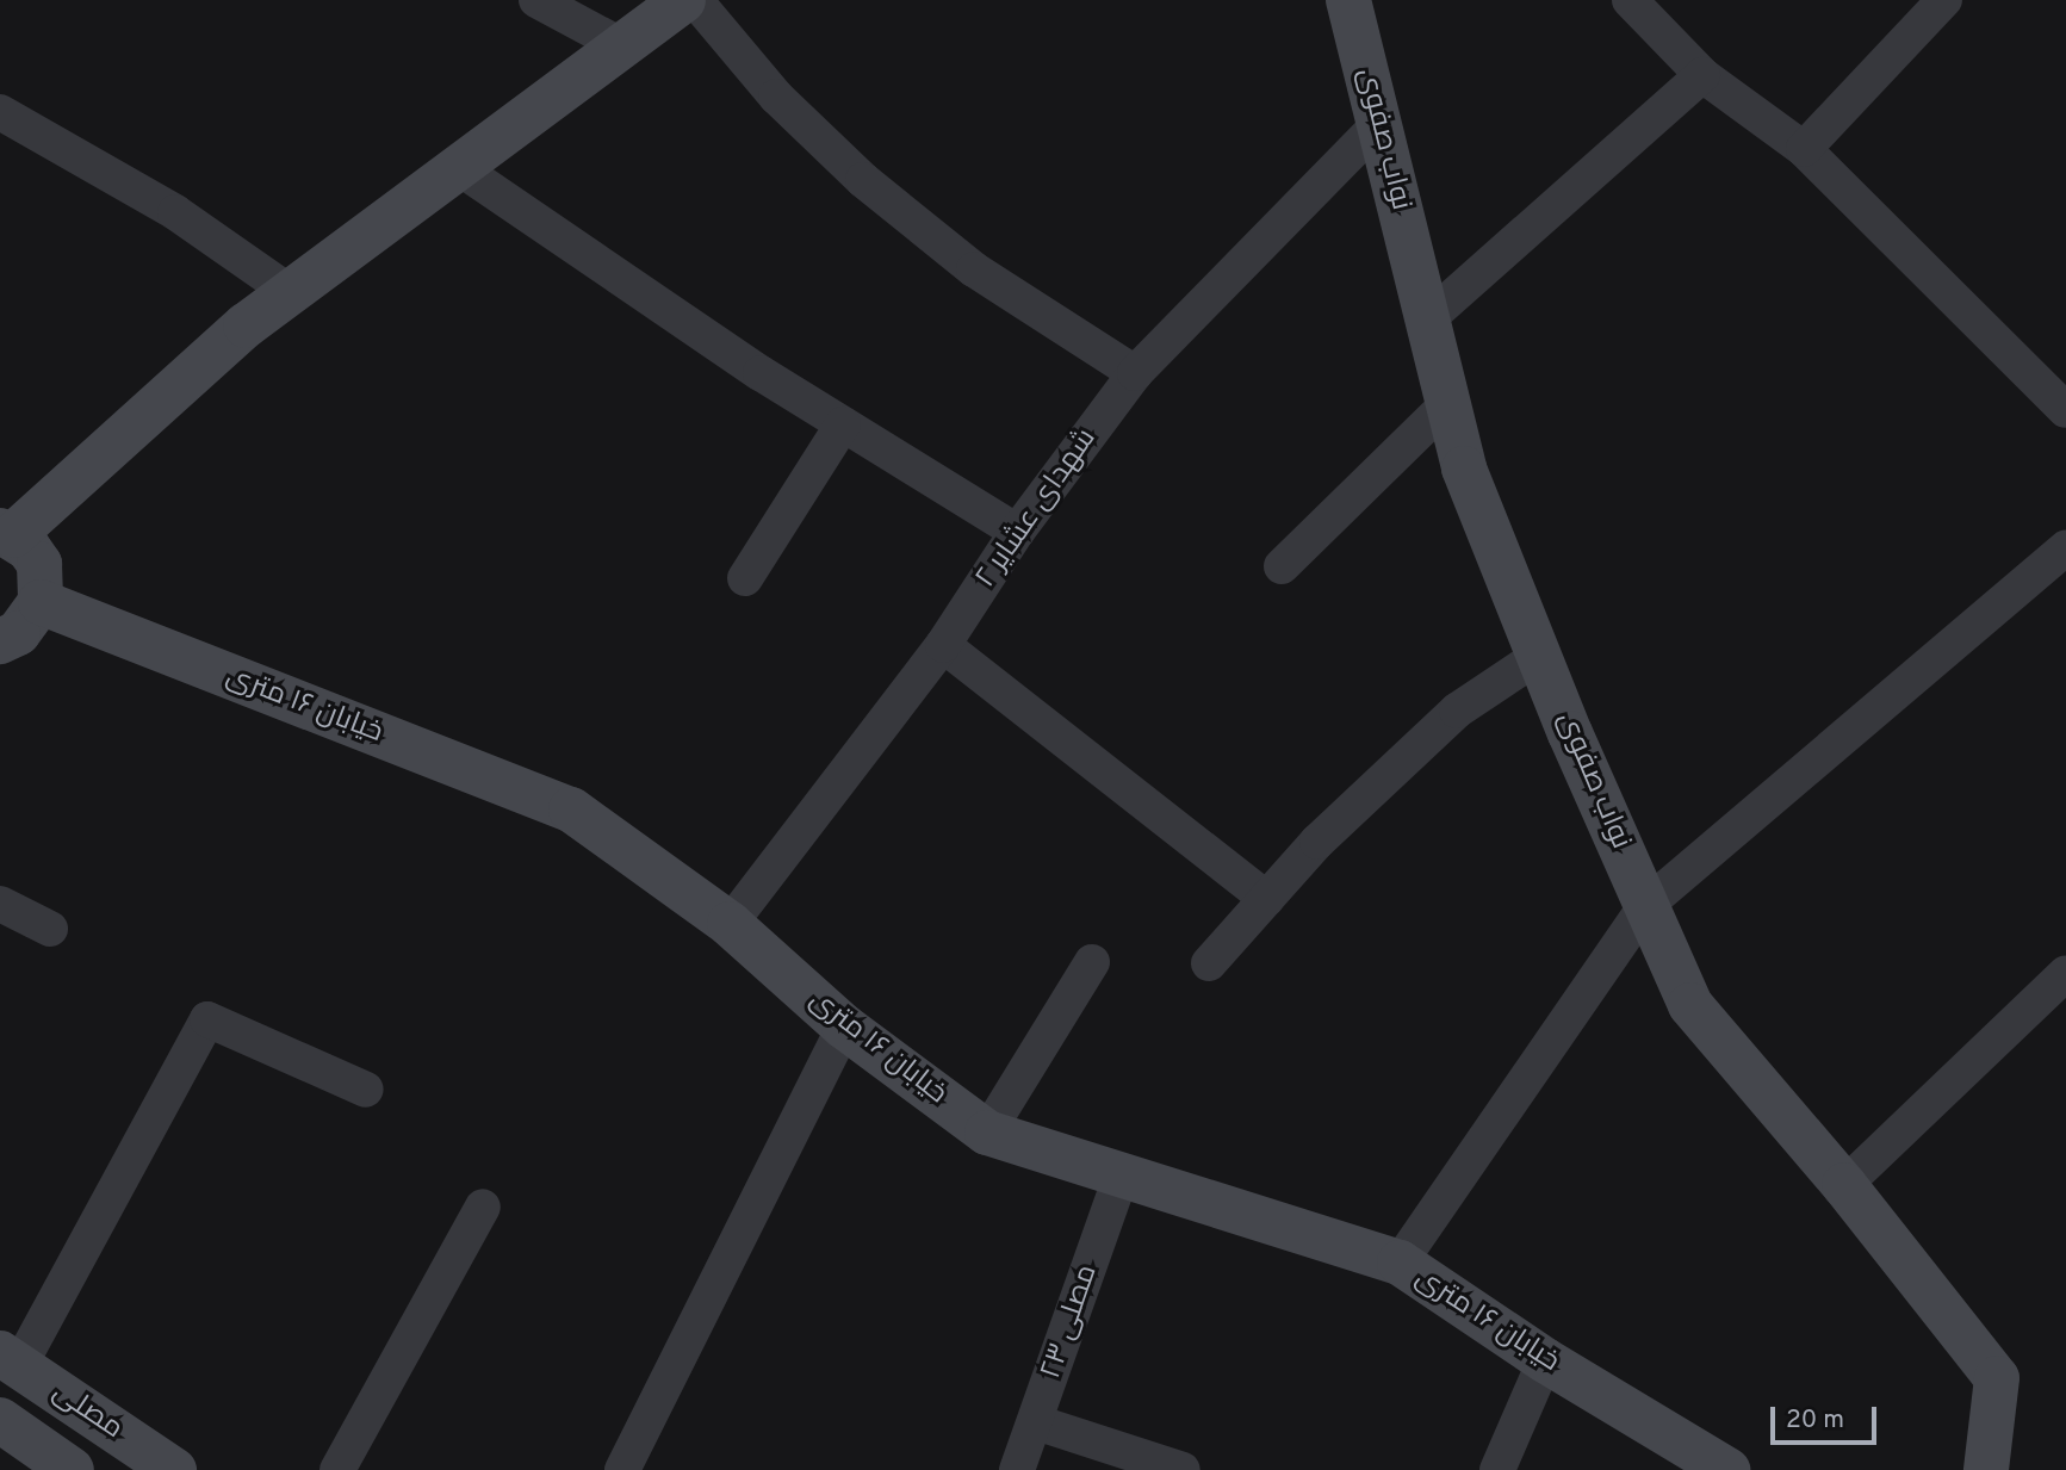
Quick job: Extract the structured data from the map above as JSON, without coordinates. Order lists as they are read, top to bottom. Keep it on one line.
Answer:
{"streets":{"street":["نواب صفوی","شهدای عشایر ۲","خیابان ۱۶ متری","مصلی ۲۳","مصلی"]},"crossings":[["نواب صفوی","شهدای عشایر ۲"],["شهدای عشایر ۲","خیابان ۱۶ متری"],["خیابان ۱۶ متری","مصلی ۲۳"]],"scale_bar":"20 m"}
